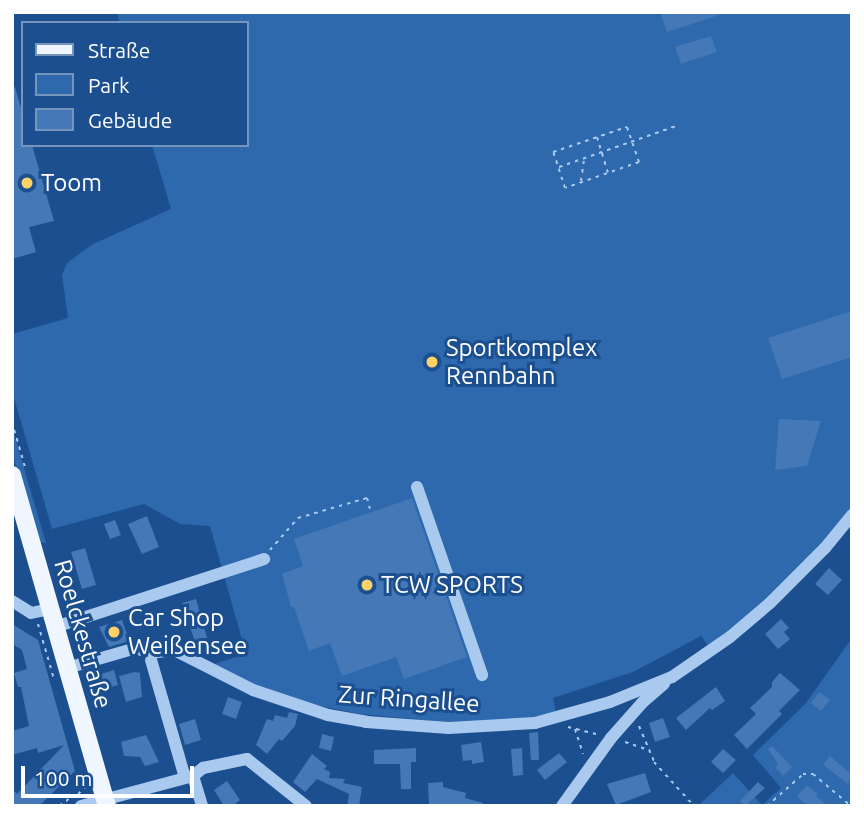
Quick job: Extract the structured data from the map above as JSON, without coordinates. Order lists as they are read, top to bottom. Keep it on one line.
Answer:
{"streets":{"main road":["Roelckestraße"],"street":["Zur Ringallee"]},"crossings":[["Roelckestraße","Zur Ringallee"]],"places":["Toom","Sportkomplex Rennbahn","TCW SPORTS","Car Shop Weißensee"],"legend":["Straße","Park","Gebäude"],"scale_bar":"100 m"}
